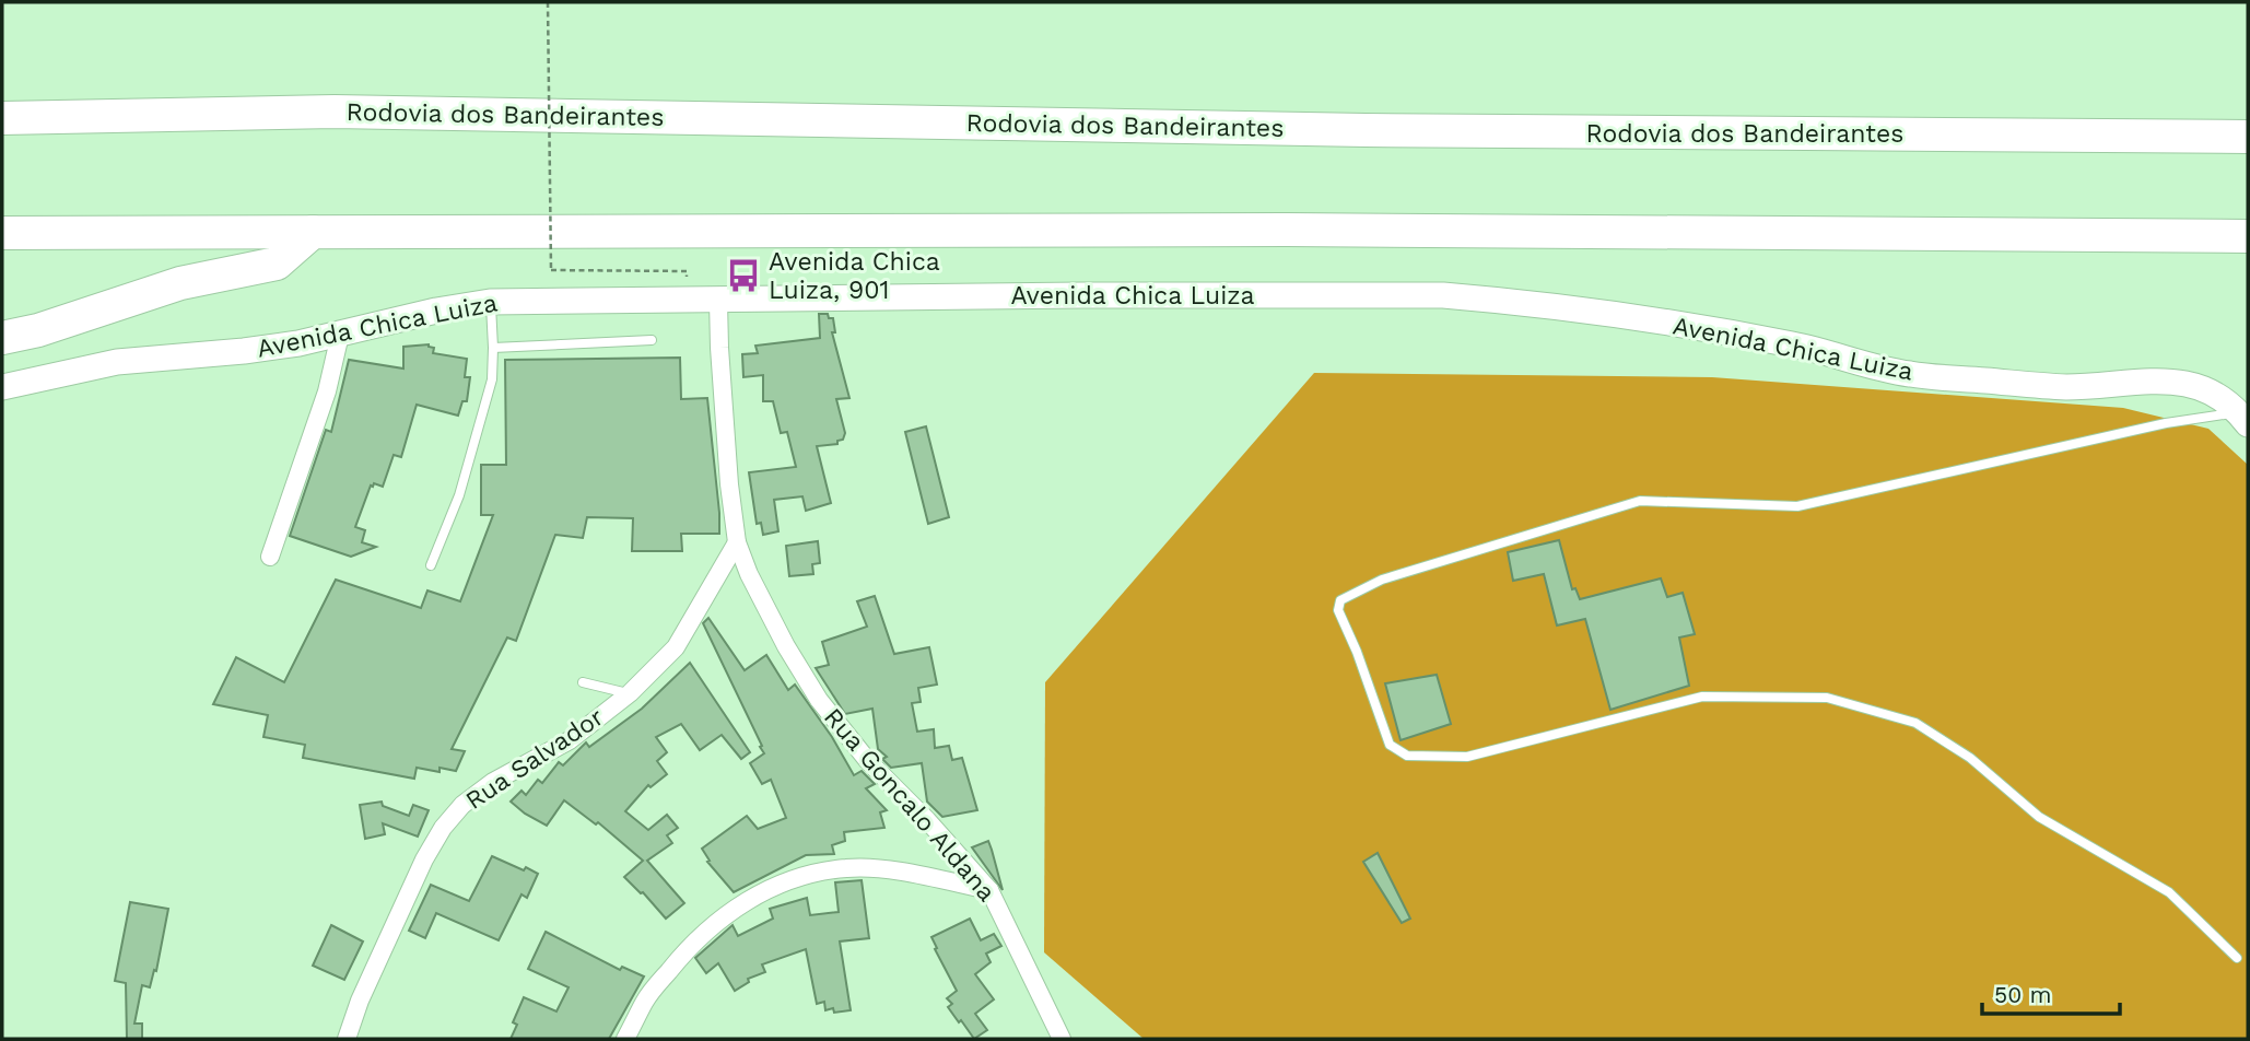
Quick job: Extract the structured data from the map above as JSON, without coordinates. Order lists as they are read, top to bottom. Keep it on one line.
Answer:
{"streets":{"highway":["Rodovia dos Bandeirantes"],"main road":["Avenida Chica Luiza"],"street":["Rua Salvador","Rua Goncalo Aldana"]},"crossings":[["Avenida Chica Luiza","Rua Goncalo Aldana"],["Rua Salvador","Rua Goncalo Aldana"]],"places":{"bus stop":["Avenida Chica Luiza, 901"]},"scale_bar":"50 m"}
